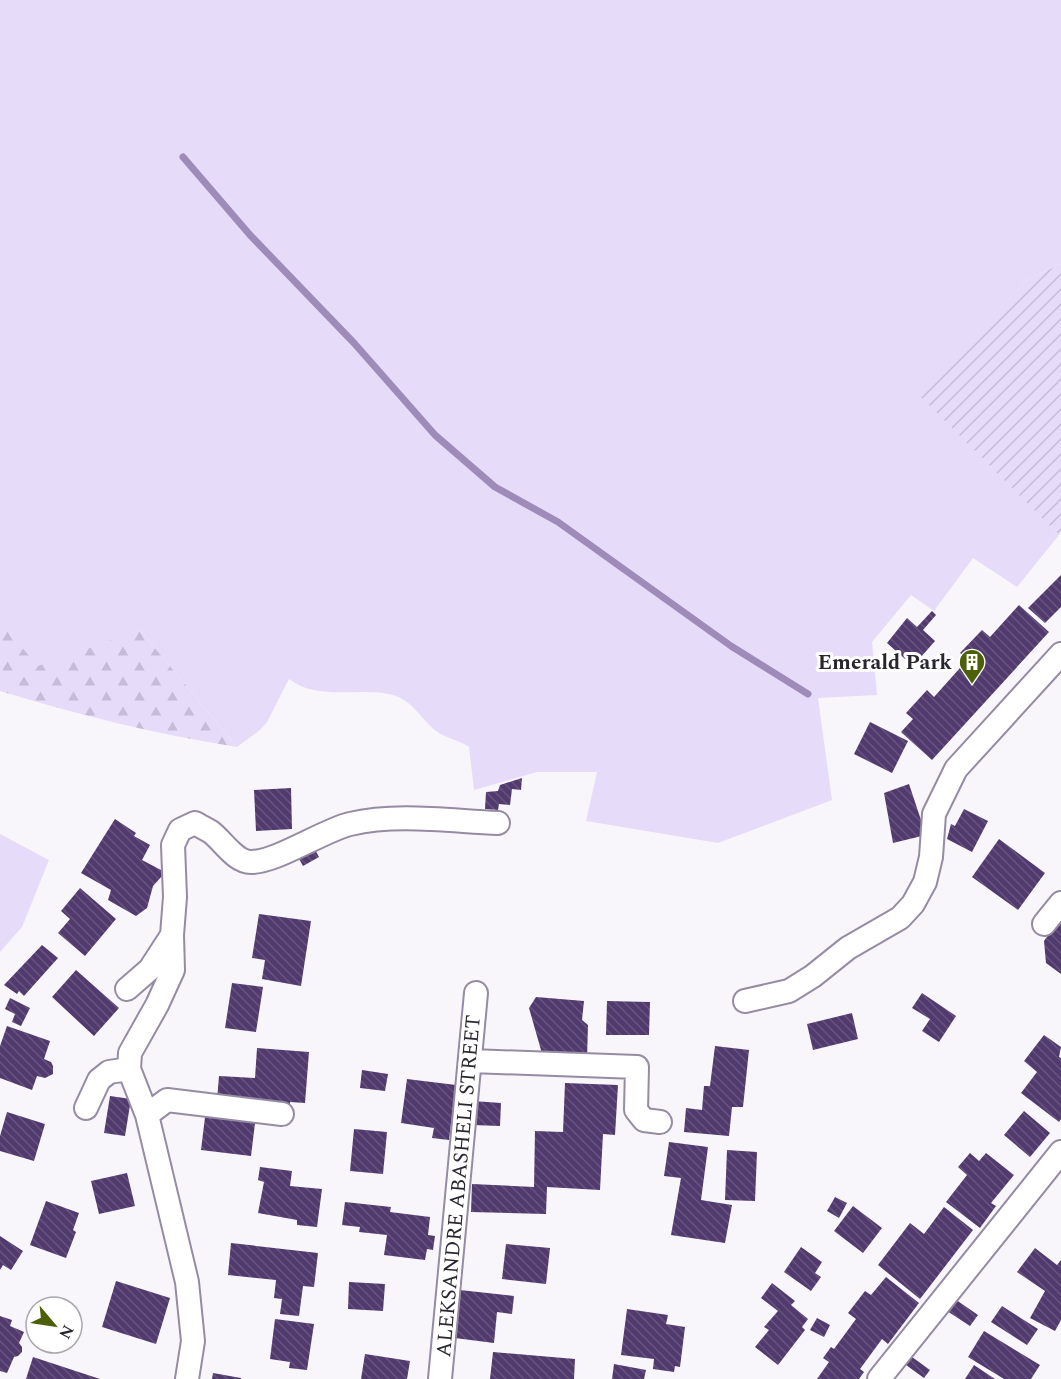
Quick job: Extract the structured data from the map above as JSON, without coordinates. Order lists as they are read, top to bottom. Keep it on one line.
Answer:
{"streets":{"street":["ALEKSANDRE ABASHELI STREET"]},"places":{"building":["Emerald Park"]},"north":"bottom right"}
